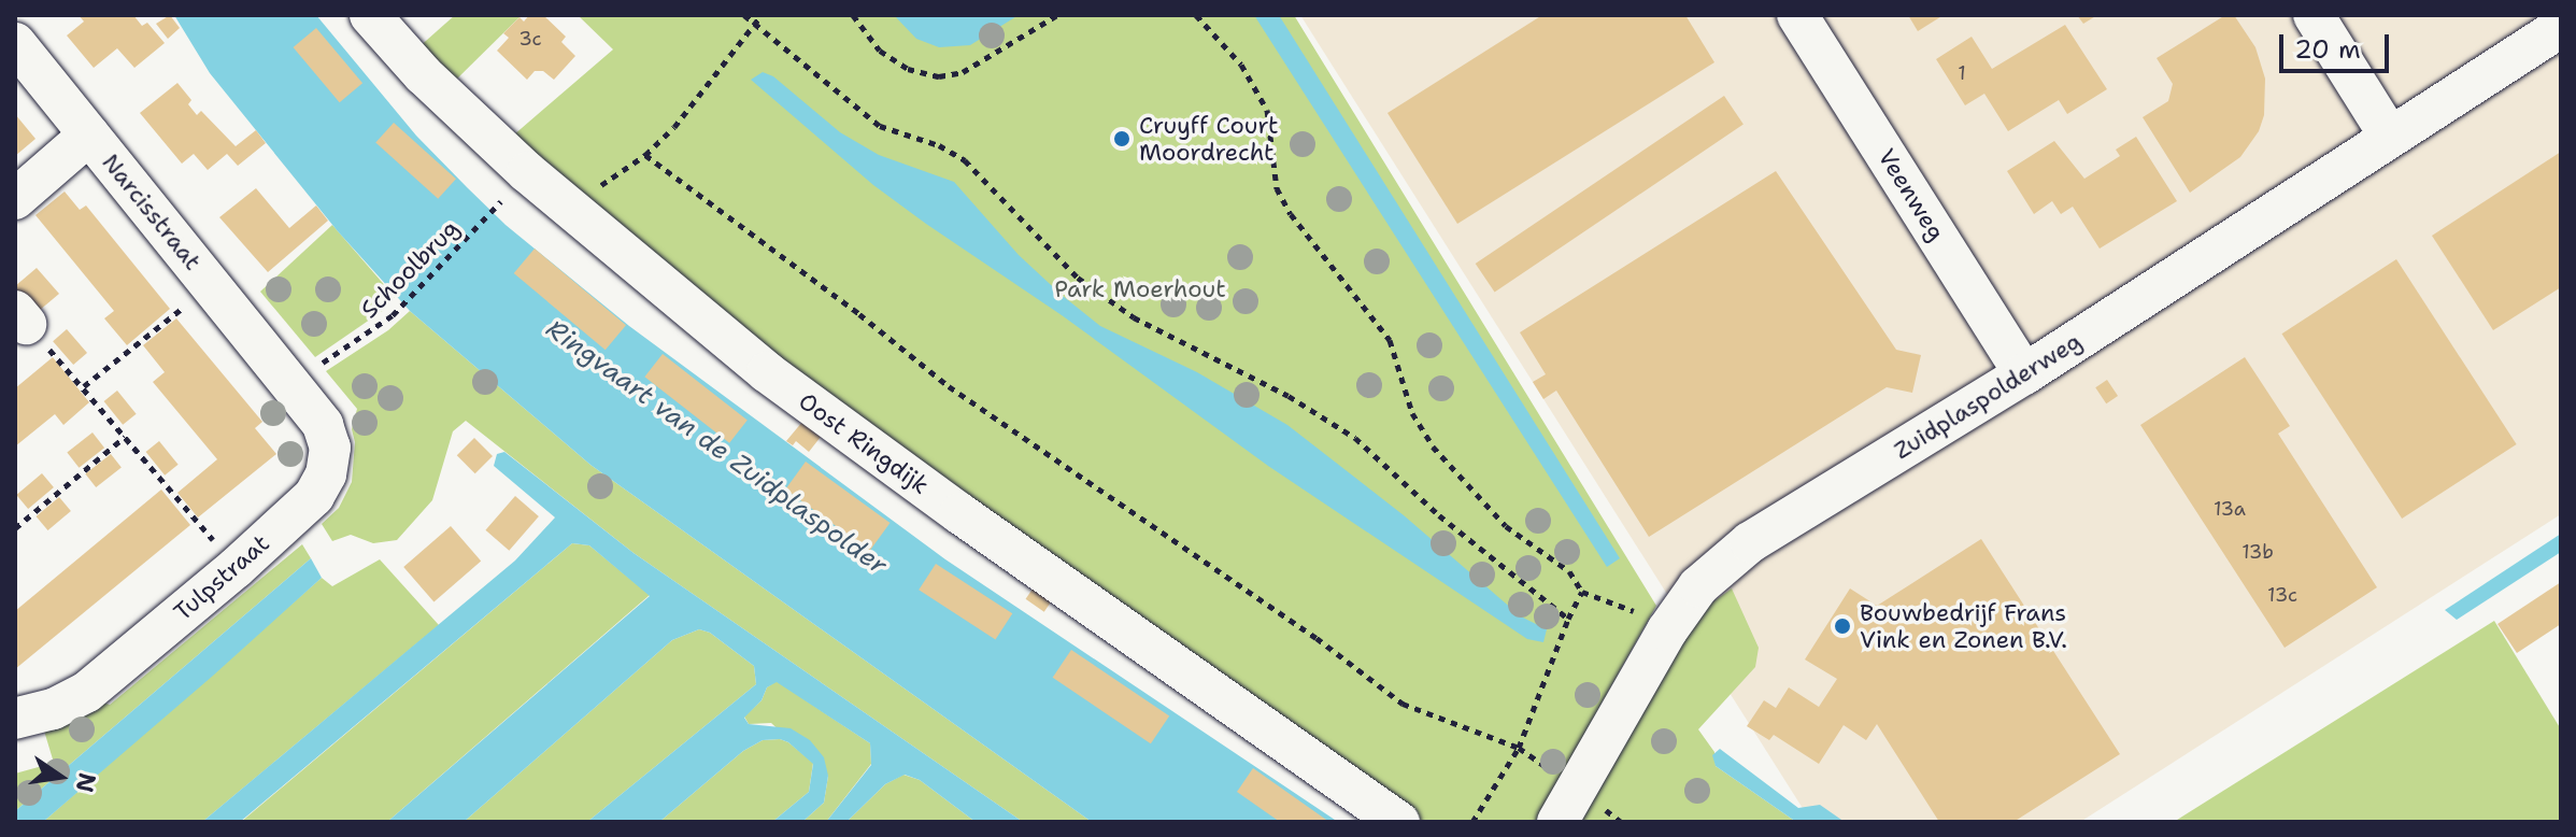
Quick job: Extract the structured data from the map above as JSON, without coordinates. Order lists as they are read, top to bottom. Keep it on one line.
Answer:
{"streets":{"street":["Veenweg","Narcisstraat","Zuidplaspolderweg","Oost Ringdijk","Tulpstraat"],"path":["Schoolbrug"]},"crossings":[["Veenweg","Zuidplaspolderweg"],["Narcisstraat","Schoolbrug"],["Narcisstraat","Tulpstraat"],["Schoolbrug","Tulpstraat"]],"water":["Ringvaart van de Zuidplaspolder"],"parks":["Park Moerhout"],"places":["Cruyff Court Moordrecht","Bouwbedrijf Frans Vink en Zonen B.V."],"house_numbers":["3c","1","13a","13b","13c"],"scale_bar":"20 m","north":"right"}
